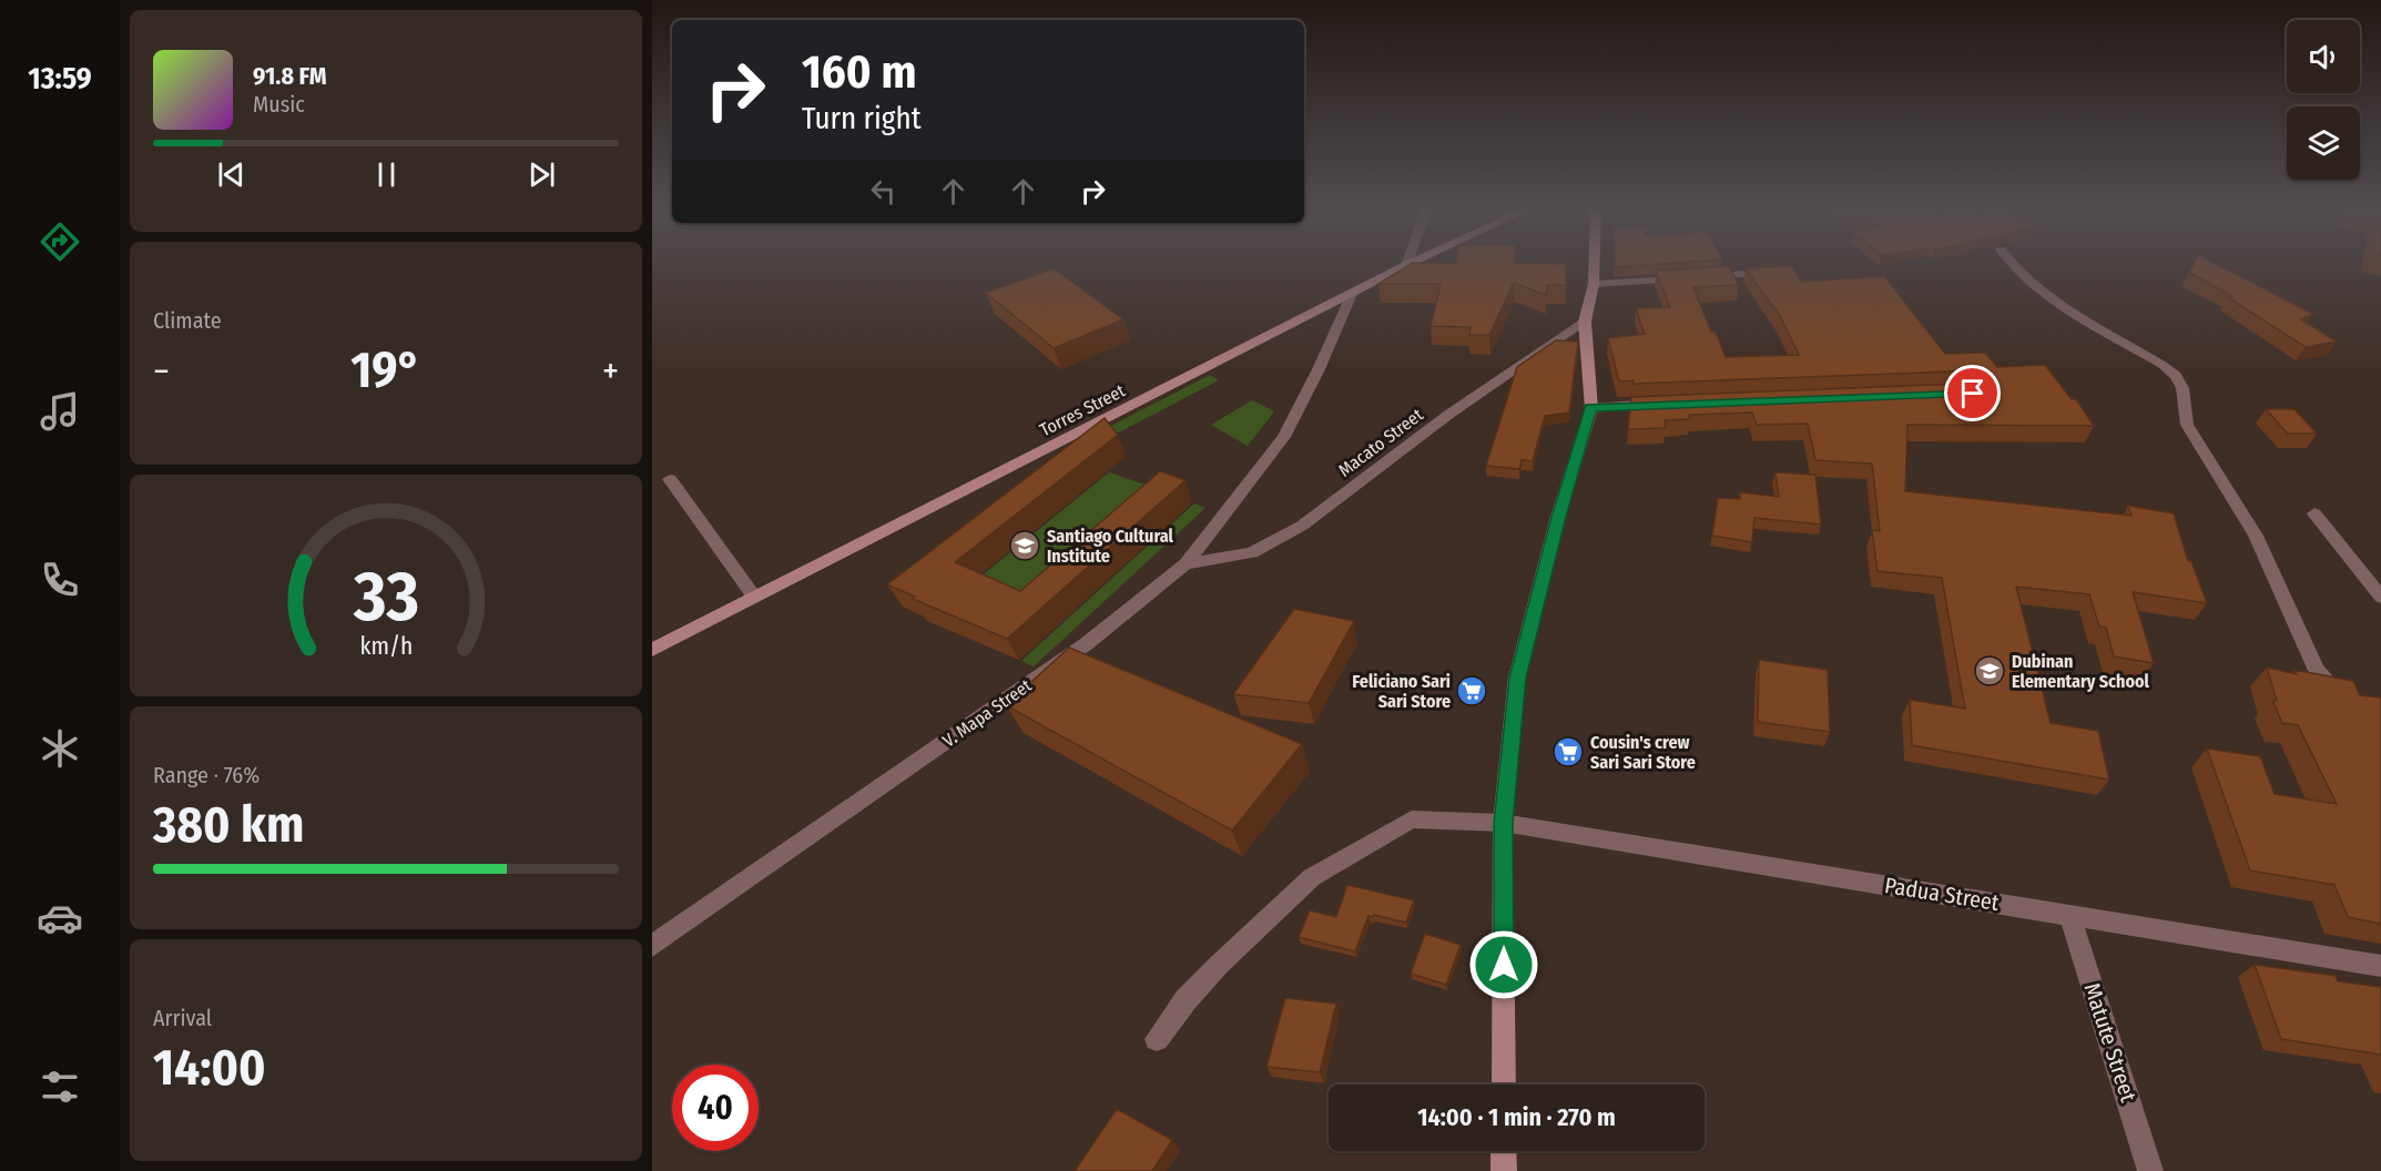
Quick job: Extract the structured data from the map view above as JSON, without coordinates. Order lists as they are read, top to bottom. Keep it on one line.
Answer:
{"streets":{"street":["Torres Street","Macato Street","V. Mapa Street","Padua Street","Matute Street"]},"crossings":[["Torres Street","V. Mapa Street"],["Macato Street","V. Mapa Street"],["Padua Street","Matute Street"]],"places":{"school or university":["Santiago Cultural Institute","Dubinan Elementary School"],"supermarket":["Feliciano Sari Sari Store","Cousin's crew Sari Sari Store"]},"page":{"tabs":"13:59","turn":["160 m","Turn right"],"song":["91.8 FM","Music"],"tile":["Climate",["Range · 76%","380 km"],["Arrival","14:00"]],"heat":["−","19°","+"],"limit":"40","trip":"14:00 · 1 min · 270 m","gauge":["33","km/h"]}}
